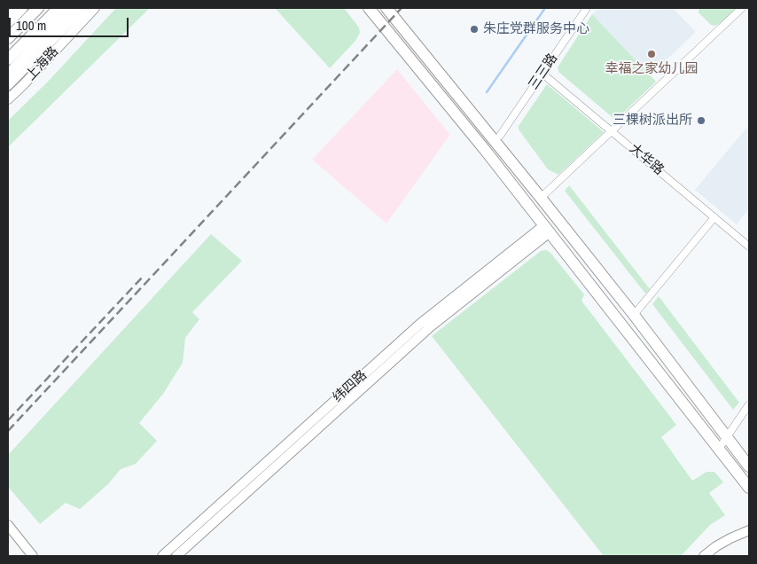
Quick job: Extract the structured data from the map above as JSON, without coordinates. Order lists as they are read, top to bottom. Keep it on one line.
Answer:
{"streets":{"highway":["上海路"],"street":["三三路","大华路","纬四路"]},"crossings":[["三三路","大华路"]],"places":["朱庄党群服务中心","幸福之家幼儿园","三棵树派出所"],"scale_bar":"100 m"}
